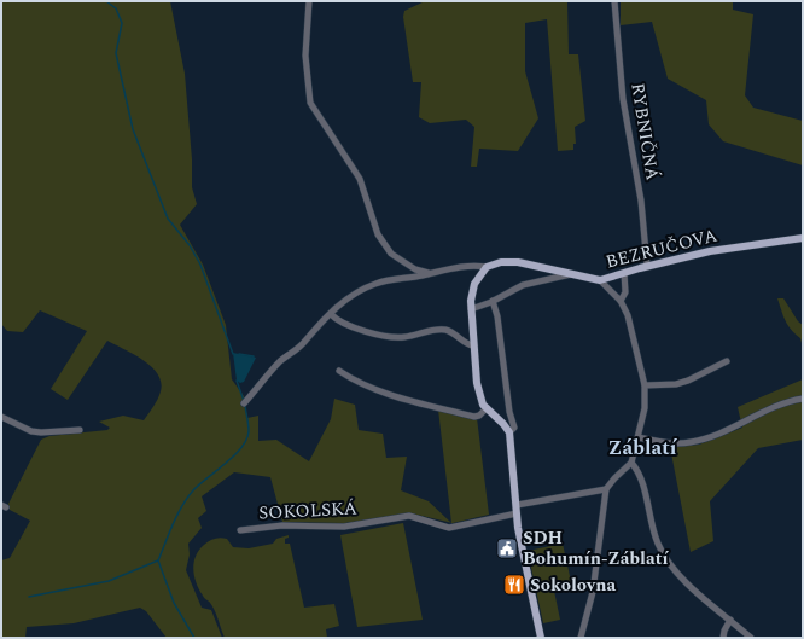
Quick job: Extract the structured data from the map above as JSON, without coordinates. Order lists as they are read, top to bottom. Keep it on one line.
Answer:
{"streets":{"main road":["BEZRUČOVA"],"street":["RYBNIČNÁ","SOKOLSKÁ"]},"crossings":[["RYBNIČNÁ","BEZRUČOVA"]],"districts":["Záblatí"],"places":{"public building":["SDH Bohumín-Záblatí"],"restaurant":["Sokolovna"]}}
